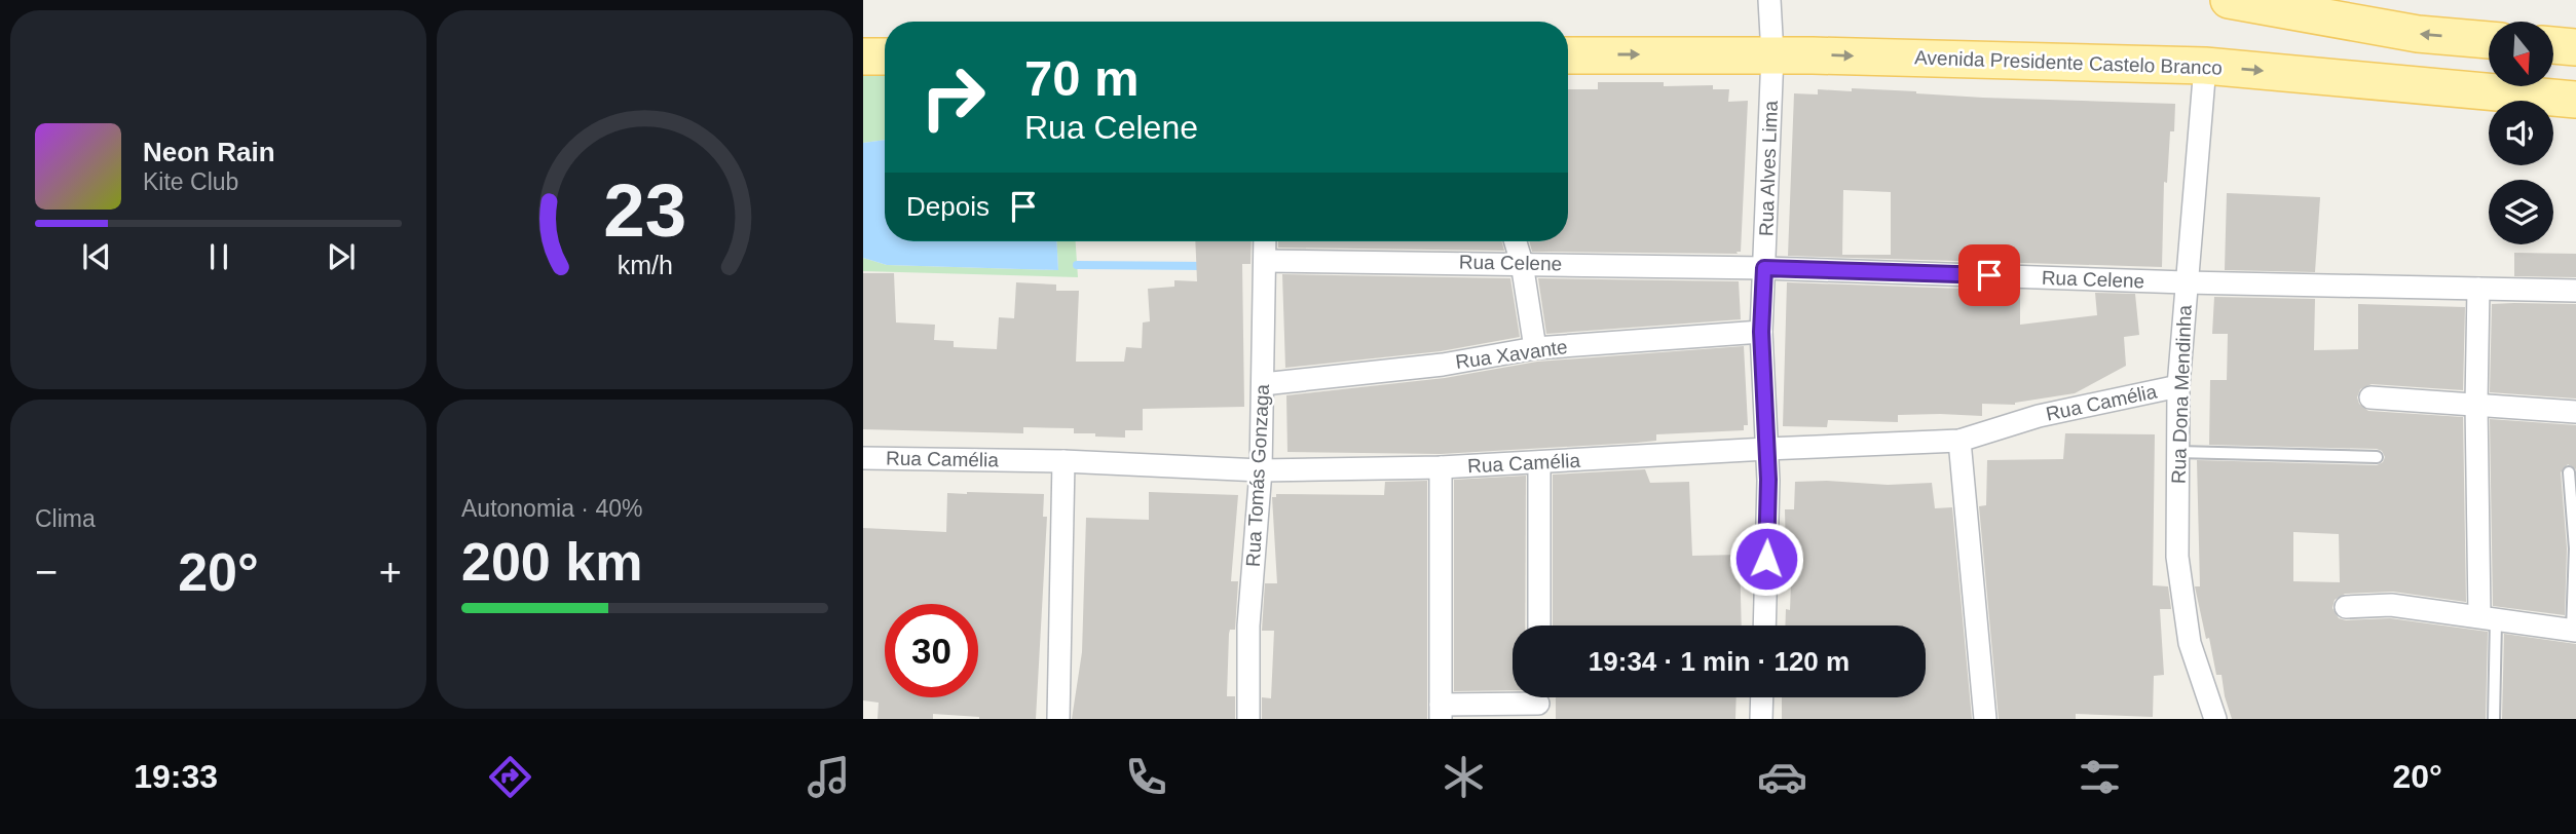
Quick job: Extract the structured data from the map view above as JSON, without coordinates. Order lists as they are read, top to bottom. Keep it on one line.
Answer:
{"streets":{"main road":["Avenida Presidente Castelo Branco"],"street":["Rua Alves Lima","Rua Celene","Rua Xavante","Rua Dona Mendinha","Rua Camélia","Rua Tomás Gonzaga"]},"crossings":[["Avenida Presidente Castelo Branco","Rua Alves Lima"],["Avenida Presidente Castelo Branco","Rua Dona Mendinha"],["Rua Alves Lima","Rua Celene"],["Rua Alves Lima","Rua Xavante"],["Rua Alves Lima","Rua Camélia"],["Rua Celene","Rua Dona Mendinha"],["Rua Celene","Rua Tomás Gonzaga"],["Rua Xavante","Rua Tomás Gonzaga"],["Rua Dona Mendinha","Rua Camélia"],["Rua Camélia","Rua Tomás Gonzaga"]],"one_way":["Avenida Presidente Castelo Branco"],"north":"bottom","page":{"turn":["70 m","Rua Celene"],"song":["Neon Rain","Kite Club"],"then":"Depois","tile":["Clima",["Autonomia · 40%","200 km"]],"heat":["−","20°","+"],"limit":"30","trip":"19:34 · 1 min · 120 m","tabs":["19:33","20°"],"gauge":["23","km/h"]}}
